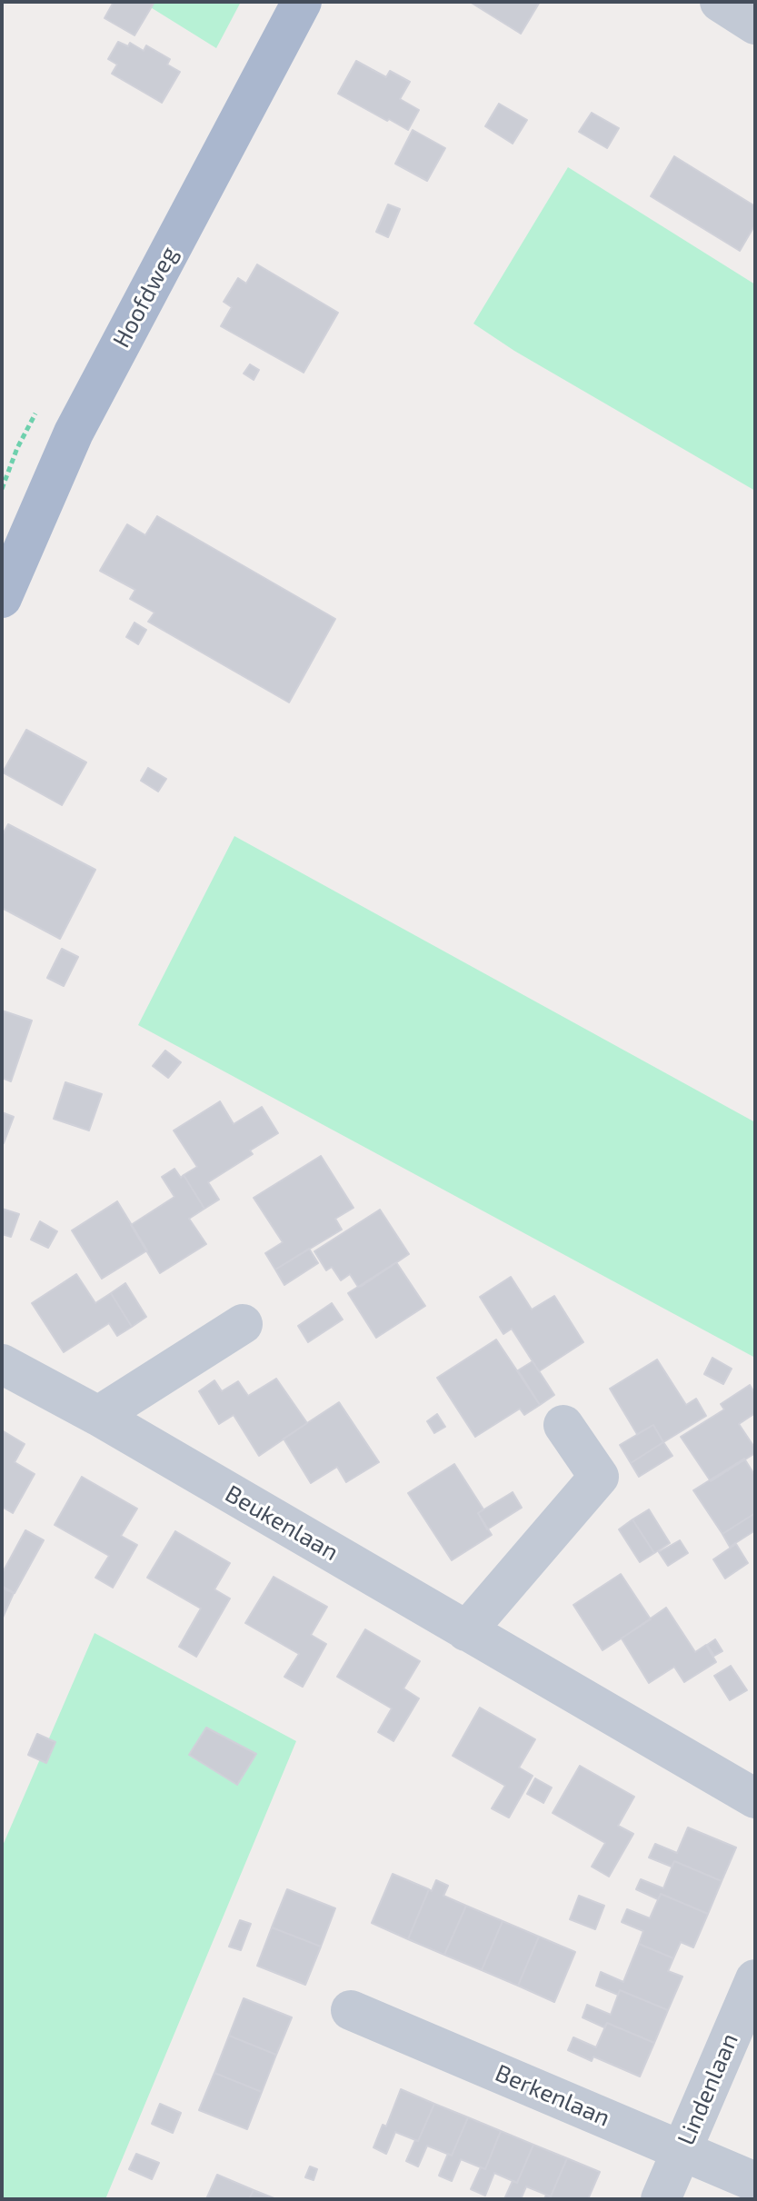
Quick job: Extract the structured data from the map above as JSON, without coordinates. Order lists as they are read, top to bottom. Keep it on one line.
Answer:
{"streets":{"main road":["Hoofdweg"],"street":["Beukenlaan","Lindenlaan","Berkenlaan"]},"crossings":[["Lindenlaan","Berkenlaan"]]}
